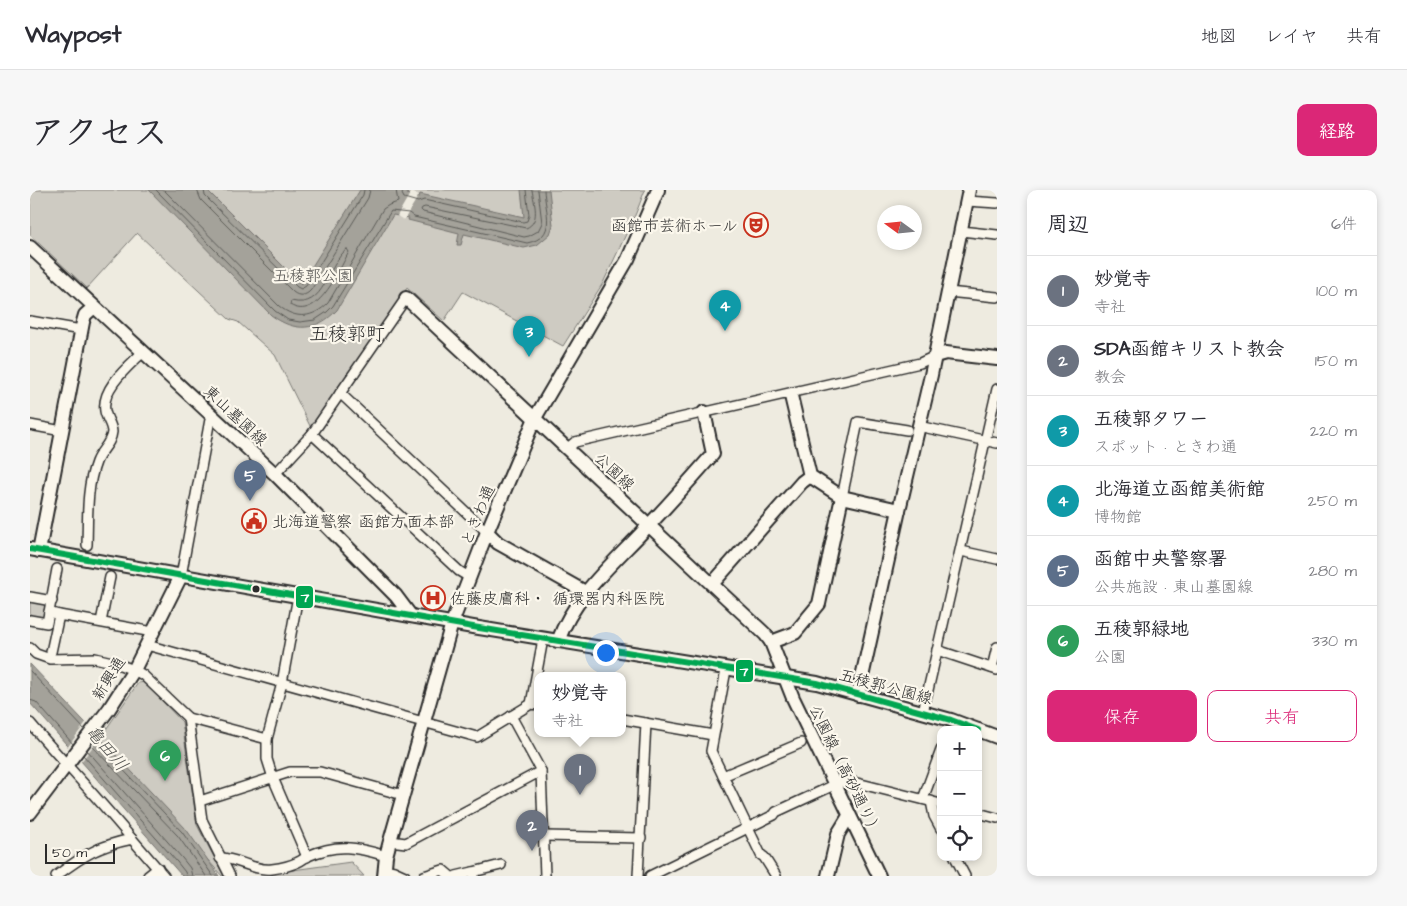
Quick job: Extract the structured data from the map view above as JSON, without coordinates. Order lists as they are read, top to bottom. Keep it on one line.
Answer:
{"streets":{"street":["東山墓園線","公園線","ときわ通","新興通","五稜郭公園線","公園線（高砂通り）"]},"crossings":[["東山墓園線","五稜郭公園線"],["公園線","ときわ通"],["公園線","五稜郭公園線"],["公園線","公園線（高砂通り）"],["ときわ通","五稜郭公園線"],["新興通","五稜郭公園線"],["五稜郭公園線","公園線（高砂通り）"]],"districts":["五稜郭町"],"water":["亀田川"],"parks":["五稜郭公園"],"places":{"theatre":["函館市芸術ホール"],"public building":["北海道警察 函館方面本部"],"hospital":["佐藤皮膚科・ 循環器内科医院"]},"lines":["transit line 7"],"scale_bar":"50 m","north":"left","page":{"header":"Waypost","nav":["地図","レイヤ","共有"],"title":"アクセス","buttons":["経路",["保存","共有"]],"heading":["周辺","6件"],"list":[{"mark":"1","name":"妙覚寺","note":"寺社","value":"100 m"},{"mark":"2","name":"SDA函館キリスト教会","note":"教会","value":"150 m"},{"mark":"3","name":"五稜郭タワー","note":"スポット · ときわ通","value":"220 m"},{"mark":"4","name":"北海道立函館美術館","note":"博物館","value":"250 m"},{"mark":"5","name":"函館中央警察署","note":"公共施設 · 東山墓園線","value":"280 m"},{"mark":"6","name":"五稜郭緑地","note":"公園","value":"330 m"}],"pins":["4","3","5","6","1","2"],"popup":["妙覚寺","寺社"],"map_buttons":["+","−"],"scale":"50 m"}}
